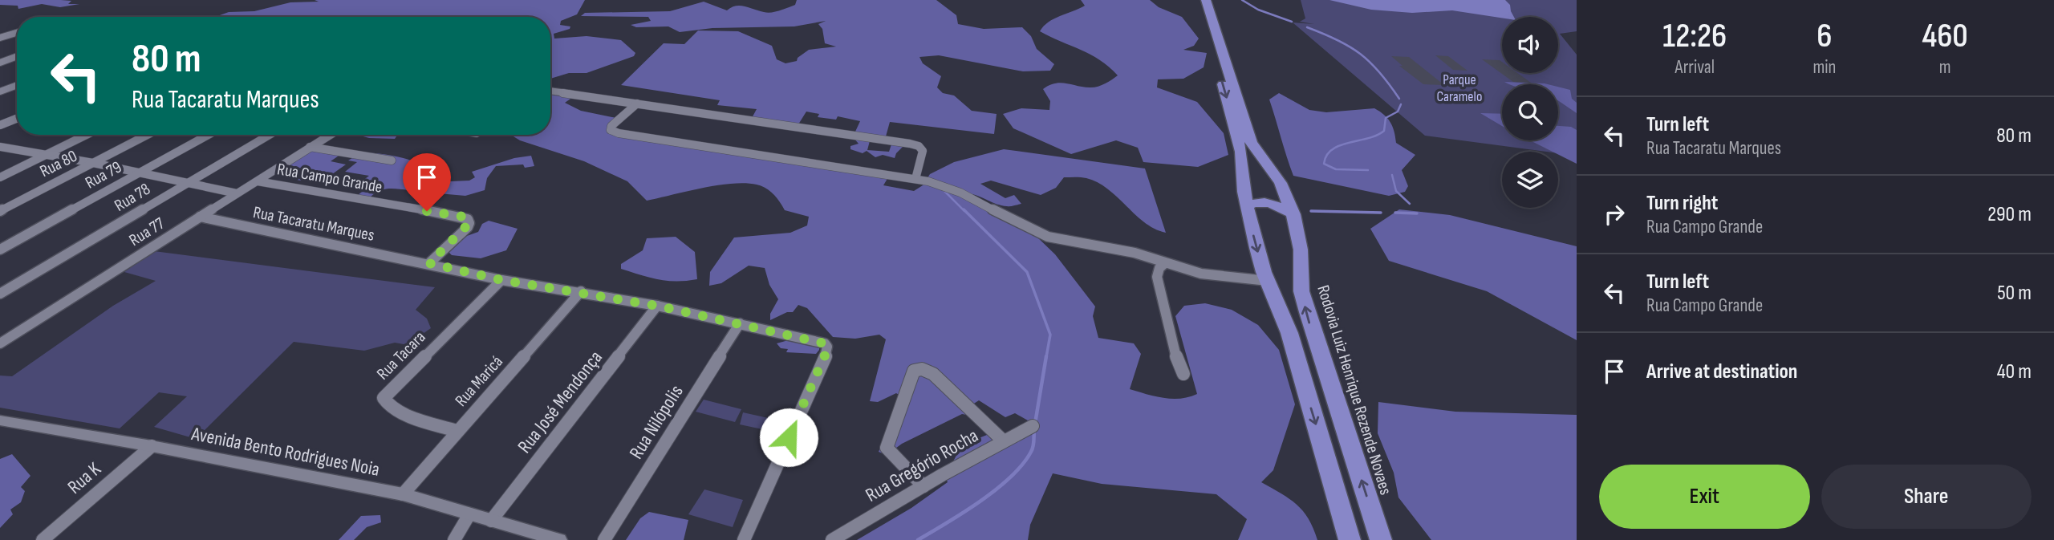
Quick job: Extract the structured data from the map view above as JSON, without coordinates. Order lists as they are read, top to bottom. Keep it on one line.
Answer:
{"streets":{"highway":["Rodovia Luiz Henrique Rezende Novaes"],"street":["Rua 80","Rua 79","Rua Campo Grande","Rua 78","Rua Tacaratu Marques","Rua 77","Rua Tacara","Rua Maricá","Rua José Mendonça","Rua Nilópolis","Avenida Bento Rodrigues Noia","Rua Gregório Rocha","Rua K"]},"crossings":[["Rua Campo Grande","Rua Tacaratu Marques"],["Rua Campo Grande","Rua 77"],["Rua Tacaratu Marques","Rua 77"],["Rua Tacaratu Marques","Rua Tacara"],["Rua Tacaratu Marques","Rua Maricá"],["Rua Tacaratu Marques","Rua José Mendonça"],["Rua Tacaratu Marques","Rua Nilópolis"],["Rua Tacara","Rua Maricá"],["Rua Maricá","Avenida Bento Rodrigues Noia"],["Rua José Mendonça","Avenida Bento Rodrigues Noia"],["Avenida Bento Rodrigues Noia","Rua K"]],"parks":["Parque Caramelo"],"page":{"eta":["12:26","Arrival","6","min","460","m"],"turn":["80 m","Rua Tacaratu Marques"],"list":[{"name":"Turn left","note":"Rua Tacaratu Marques","value":"80 m"},{"name":"Turn right","note":"Rua Campo Grande","value":"290 m"},{"name":"Turn left","note":"Rua Campo Grande","value":"50 m"},{"name":"Arrive at destination","value":"40 m"}],"buttons":["Exit","Share"]}}
